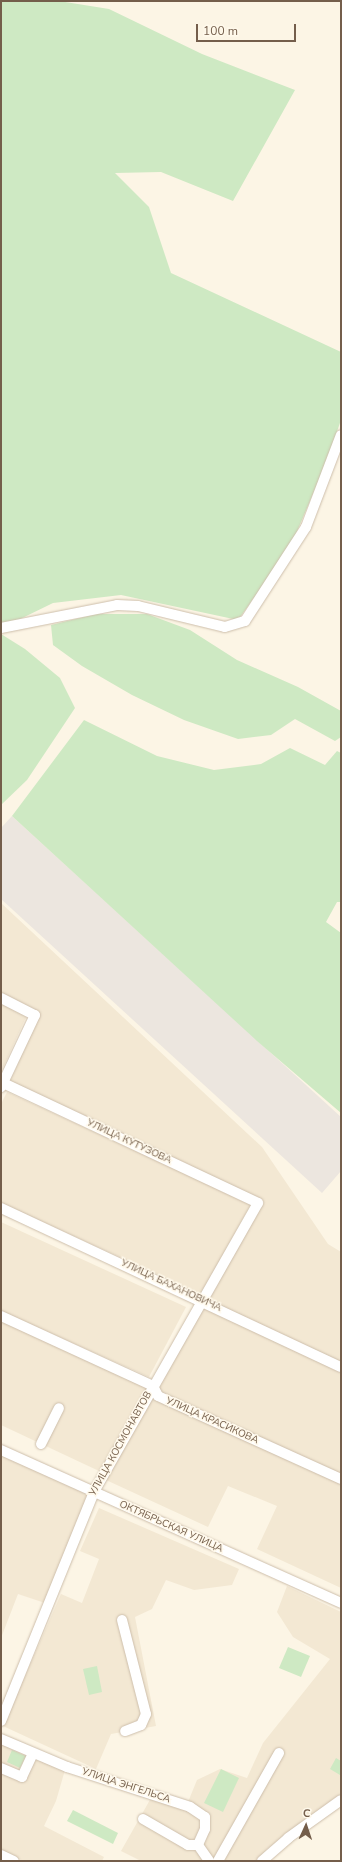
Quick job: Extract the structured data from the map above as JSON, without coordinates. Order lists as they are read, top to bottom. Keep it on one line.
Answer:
{"streets":{"street":["УЛИЦА КУТУЗОВА","УЛИЦА БАХАНОВИЧА","УЛИЦА КРАСИКОВА","УЛИЦА КОСМОНАВТОВ","ОКТЯБРЬСКАЯ УЛИЦА","УЛИЦА ЭНГЕЛЬСА"]},"crossings":[["УЛИЦА КУТУЗОВА","УЛИЦА КОСМОНАВТОВ"],["УЛИЦА БАХАНОВИЧА","УЛИЦА КОСМОНАВТОВ"],["УЛИЦА КРАСИКОВА","УЛИЦА КОСМОНАВТОВ"],["УЛИЦА КОСМОНАВТОВ","ОКТЯБРЬСКАЯ УЛИЦА"]],"scale_bar":"100 m","north":"top"}
